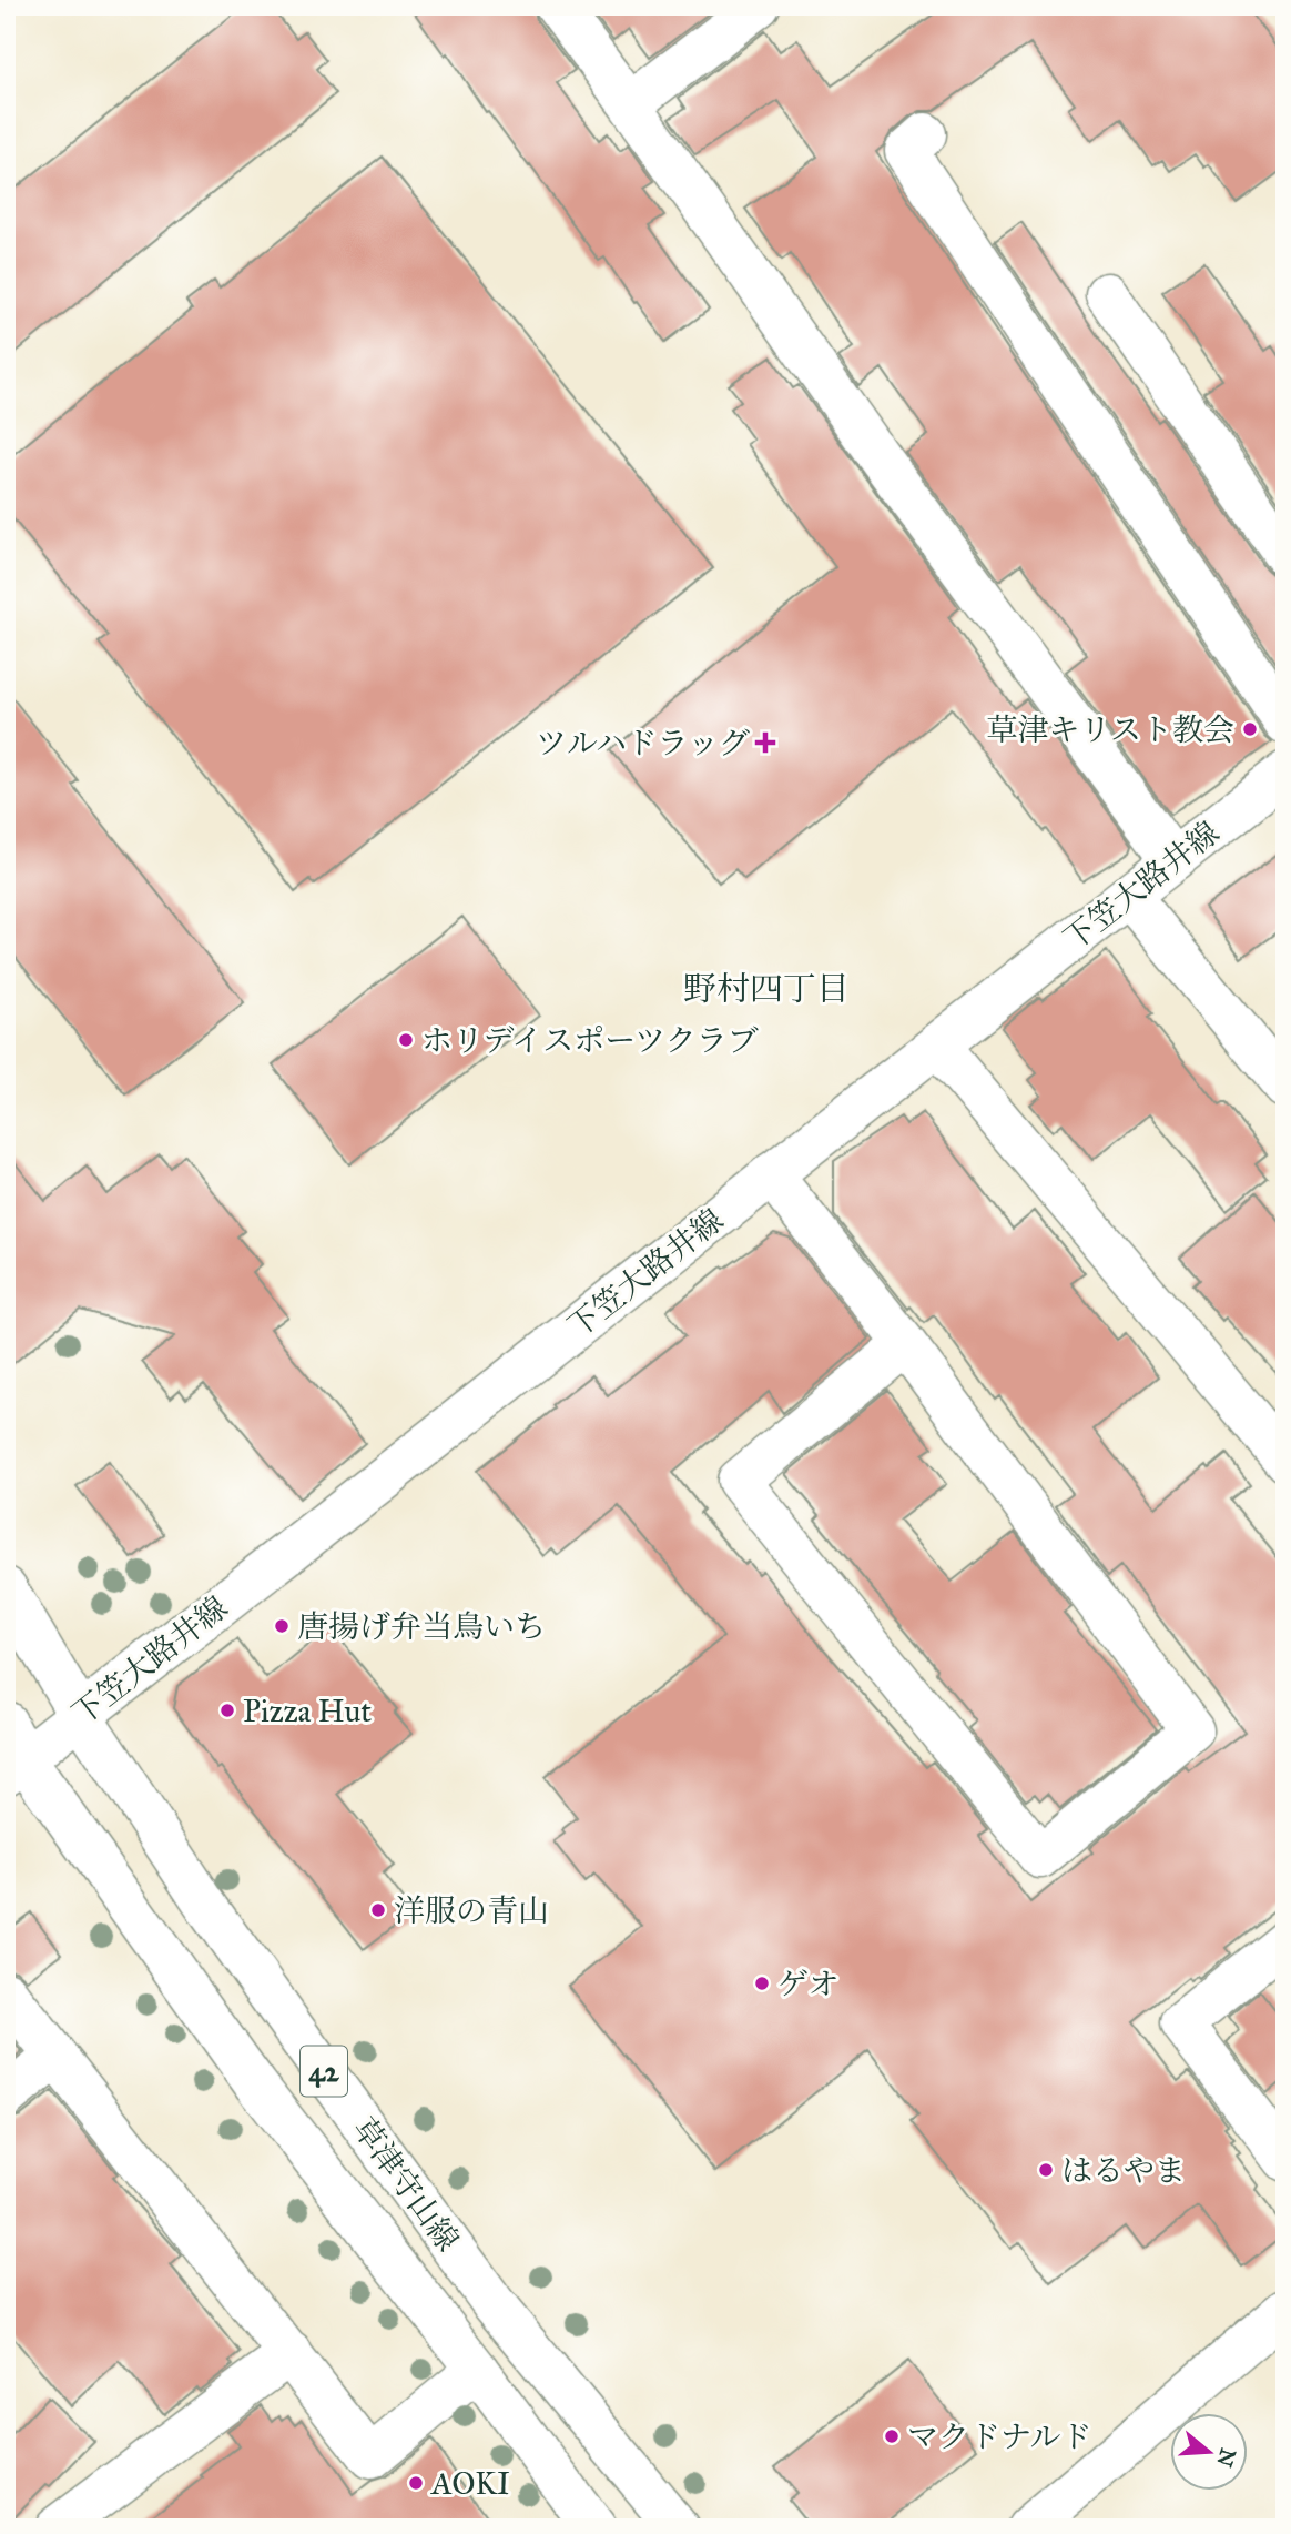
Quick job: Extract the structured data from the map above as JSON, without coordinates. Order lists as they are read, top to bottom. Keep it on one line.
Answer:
{"streets":{"street":["下笠大路井線","42","草津守山線"]},"crossings":[["下笠大路井線","草津守山線"]],"districts":["野村四丁目"],"places":{"other":["草津キリスト教会","ホリデイスポーツクラブ","唐揚げ弁当鳥いち","Pizza Hut","洋服の青山","ゲオ","はるやま","マクドナルド","AOKI"],"health":["ツルハドラッグ"]},"north":"right"}
